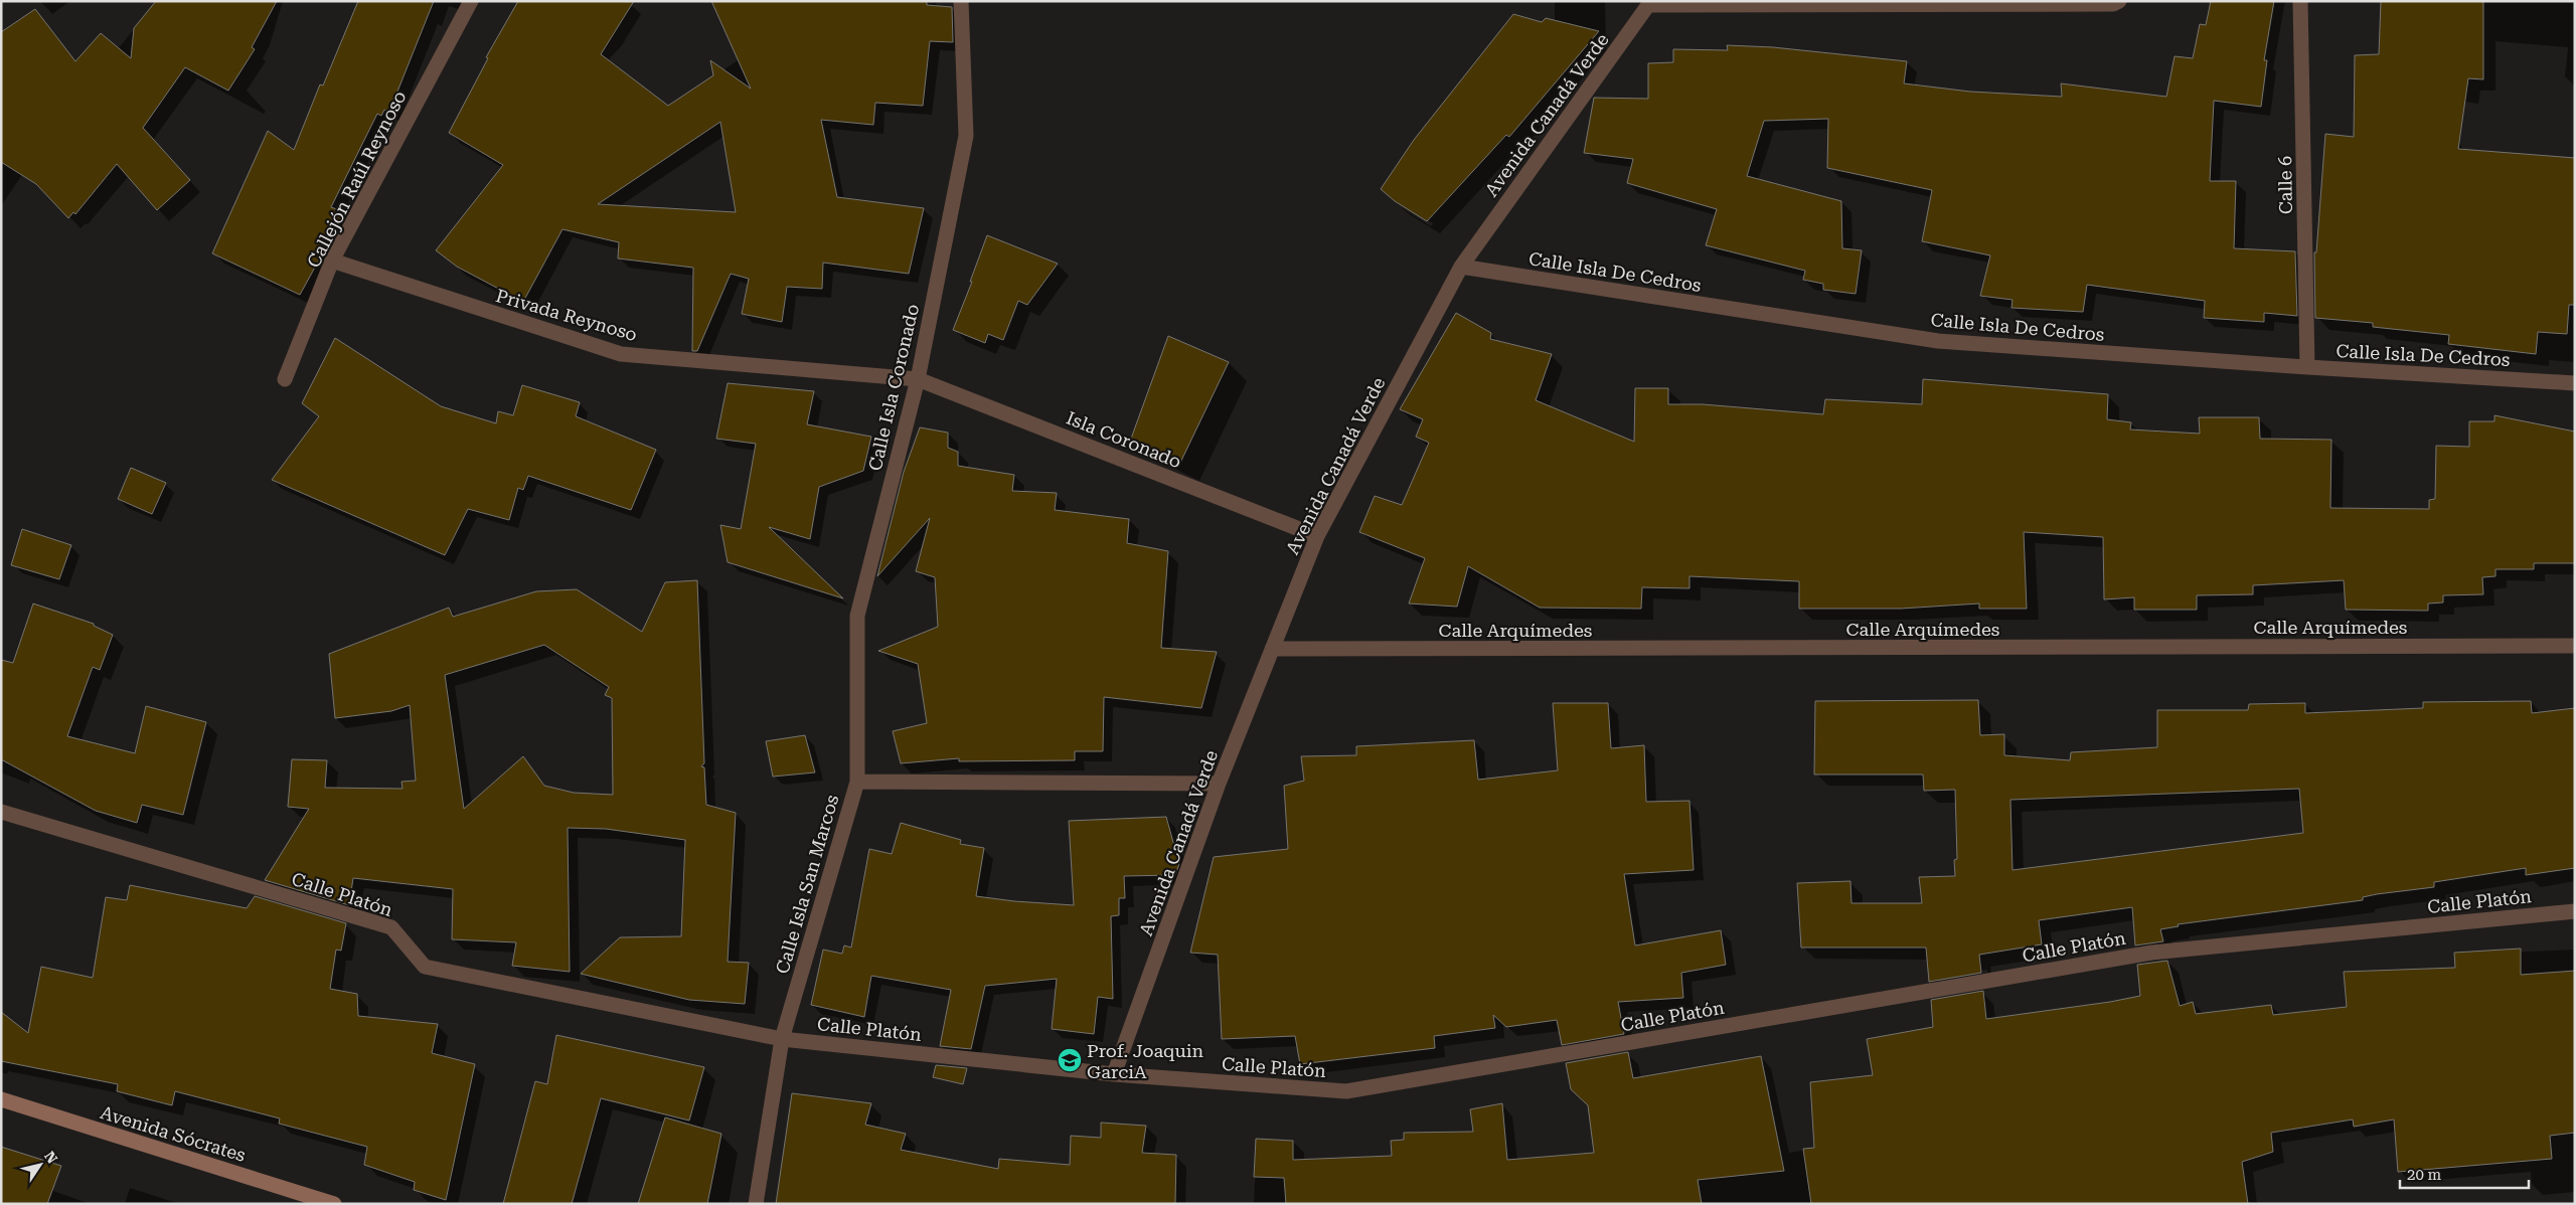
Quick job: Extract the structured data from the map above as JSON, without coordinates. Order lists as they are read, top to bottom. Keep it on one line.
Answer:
{"streets":{"street":["Avenida Canadá Verde","Callejón Raúl Reynoso","Calle 6","Calle Isla De Cedros","Privada Reynoso","Calle Isla Coronado","Isla Coronado","Calle Arquímedes","Calle Isla San Marcos","Calle Platón","Avenida Sócrates"]},"crossings":[["Avenida Canadá Verde","Calle Isla De Cedros"],["Avenida Canadá Verde","Isla Coronado"],["Avenida Canadá Verde","Calle Arquímedes"],["Avenida Canadá Verde","Calle Isla San Marcos"],["Avenida Canadá Verde","Calle Platón"],["Callejón Raúl Reynoso","Privada Reynoso"],["Calle 6","Calle Isla De Cedros"],["Privada Reynoso","Calle Isla Coronado"],["Privada Reynoso","Isla Coronado"],["Calle Isla Coronado","Isla Coronado"],["Calle Isla Coronado","Calle Isla San Marcos"],["Calle Isla San Marcos","Calle Platón"]],"places":{"school or university":["Prof. Joaquin GarciA"]},"scale_bar":"20 m","north":"top right"}
